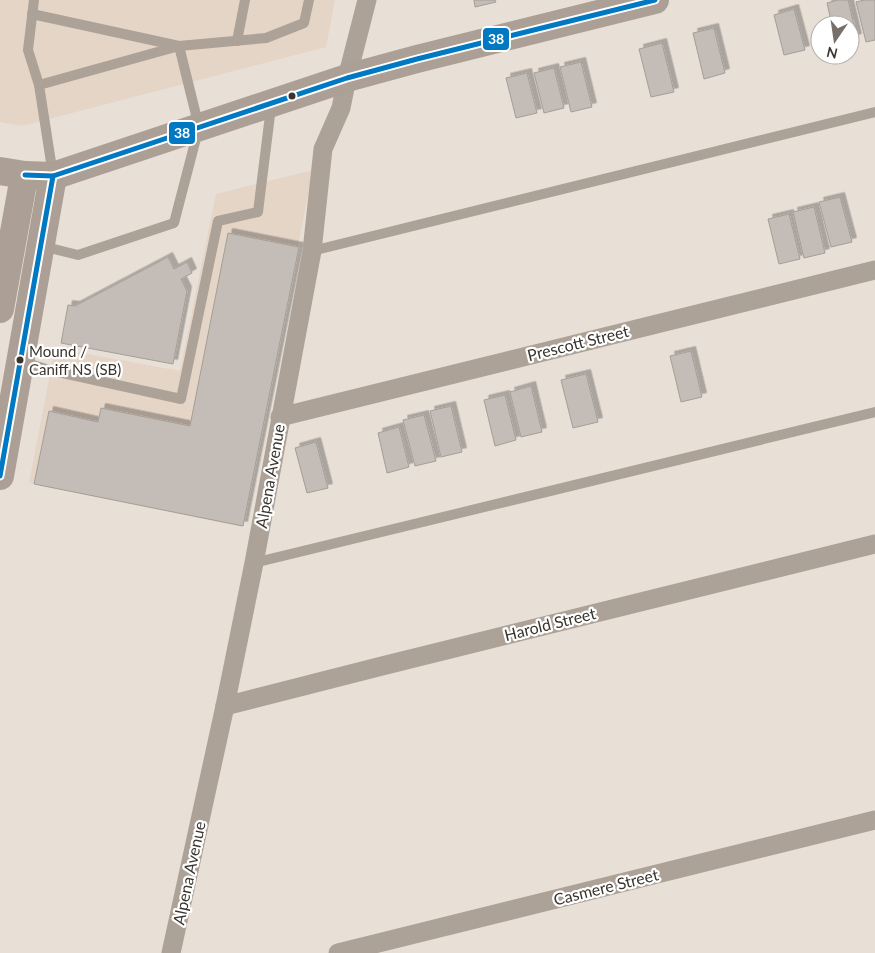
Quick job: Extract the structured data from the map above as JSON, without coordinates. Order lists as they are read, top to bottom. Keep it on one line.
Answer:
{"streets":{"street":["Prescott Street","Alpena Avenue","Harold Street","Casmere Street"]},"crossings":[["Prescott Street","Alpena Avenue"],["Alpena Avenue","Harold Street"]],"places":["Mound / Caniff NS (SB)"],"lines":["transit line 38"],"north":"bottom"}
